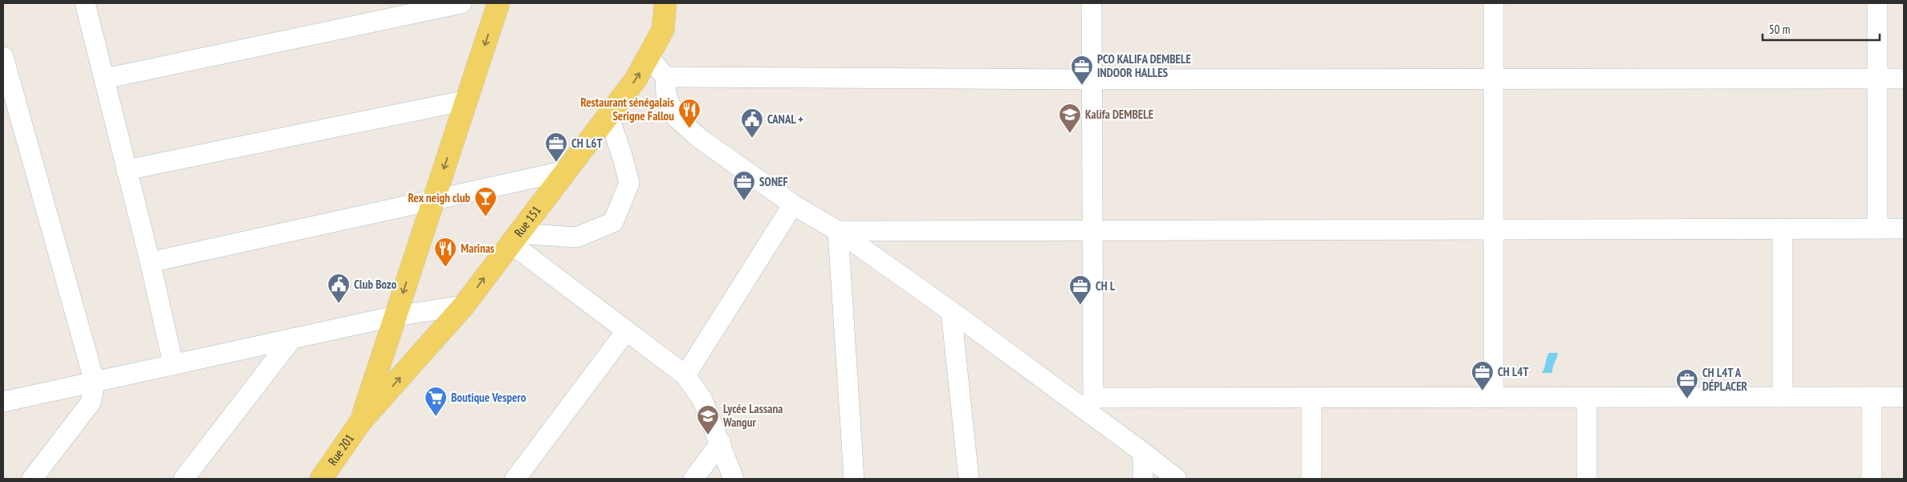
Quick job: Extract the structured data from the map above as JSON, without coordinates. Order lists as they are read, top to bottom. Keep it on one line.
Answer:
{"streets":{"main road":["Rue 151","Rue 201"]},"crossings":[["Rue 151","Rue 201"]],"places":{"office":["PCO KALIFA DEMBELE INDOOR HALLES","CH L6T","SONEF","CH L","CH L4T","CH L4T A DÉPLACER"],"restaurant":["Restaurant sénégalais Serigne Fallou","Marinas"],"school or university":["Kalifa DEMBELE","Lycée Lassana Wangur"],"public building":["CANAL +","Club Bozo"],"bar":["Rex neigh club"],"supermarket":["Boutique Vespero"]},"scale_bar":"50 m"}
